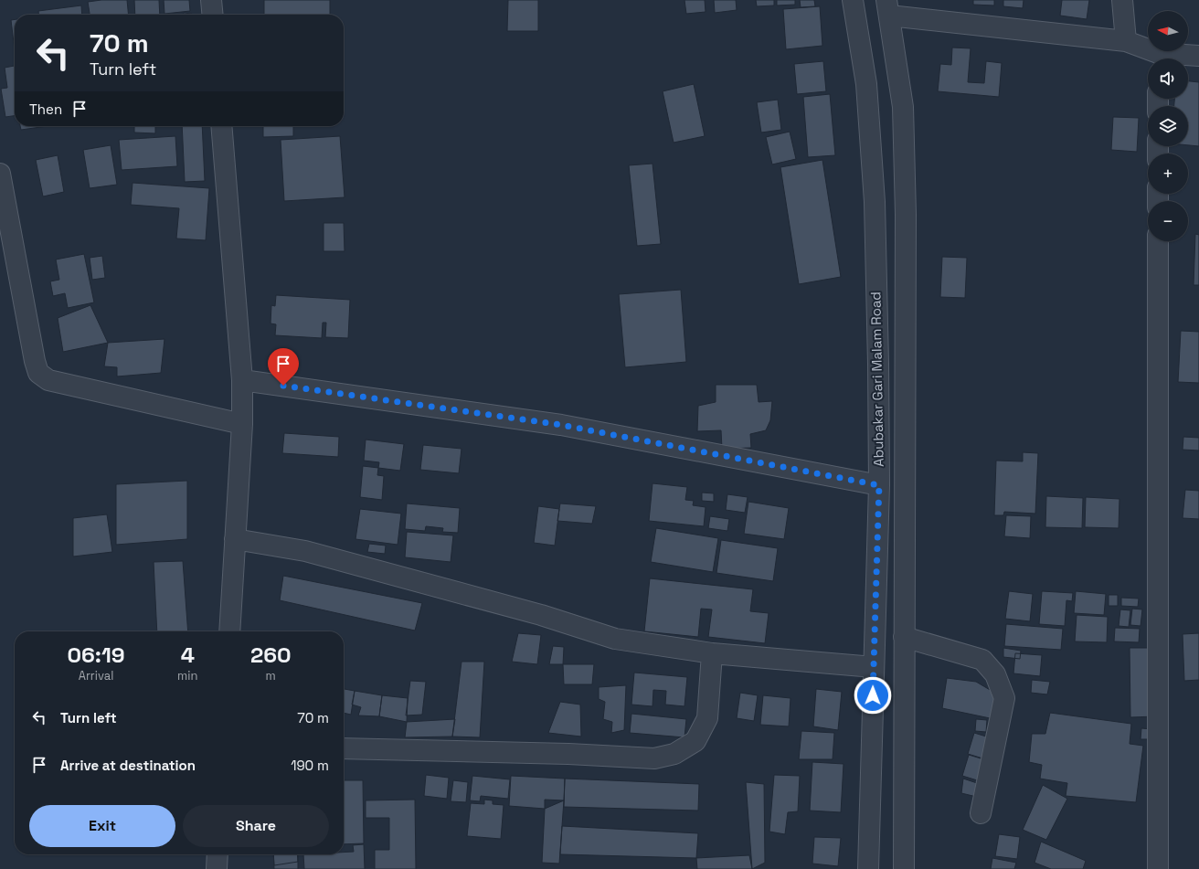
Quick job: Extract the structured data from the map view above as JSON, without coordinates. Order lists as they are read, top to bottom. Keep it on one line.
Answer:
{"streets":{"street":["Abubakar Gari Malam Road"]},"north":"left","page":{"map_buttons":["+","−"],"turn":["70 m","Turn left"],"then":"Then","eta":["06:19","Arrival","4","min","260","m"],"list":[{"name":"Turn left","value":"70 m"},{"name":"Arrive at destination","value":"190 m"}],"buttons":["Exit","Share"]}}
